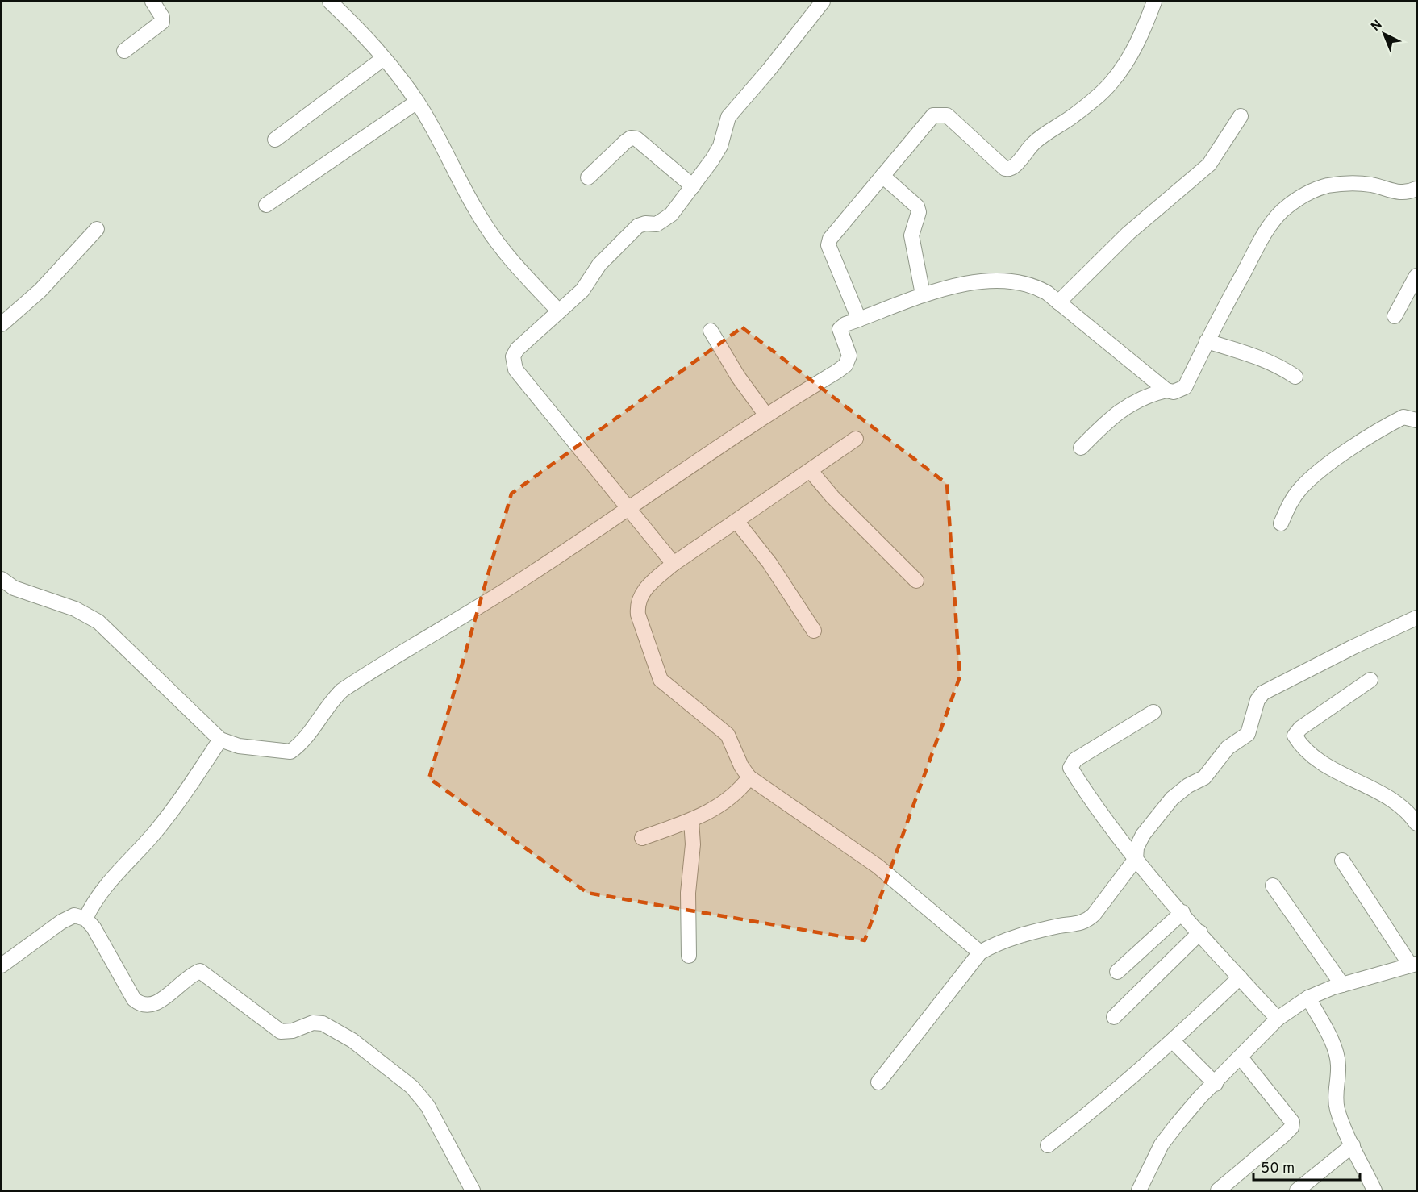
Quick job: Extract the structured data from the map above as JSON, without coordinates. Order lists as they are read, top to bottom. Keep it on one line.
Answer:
{"scale_bar":"50 m","north":"top left"}
